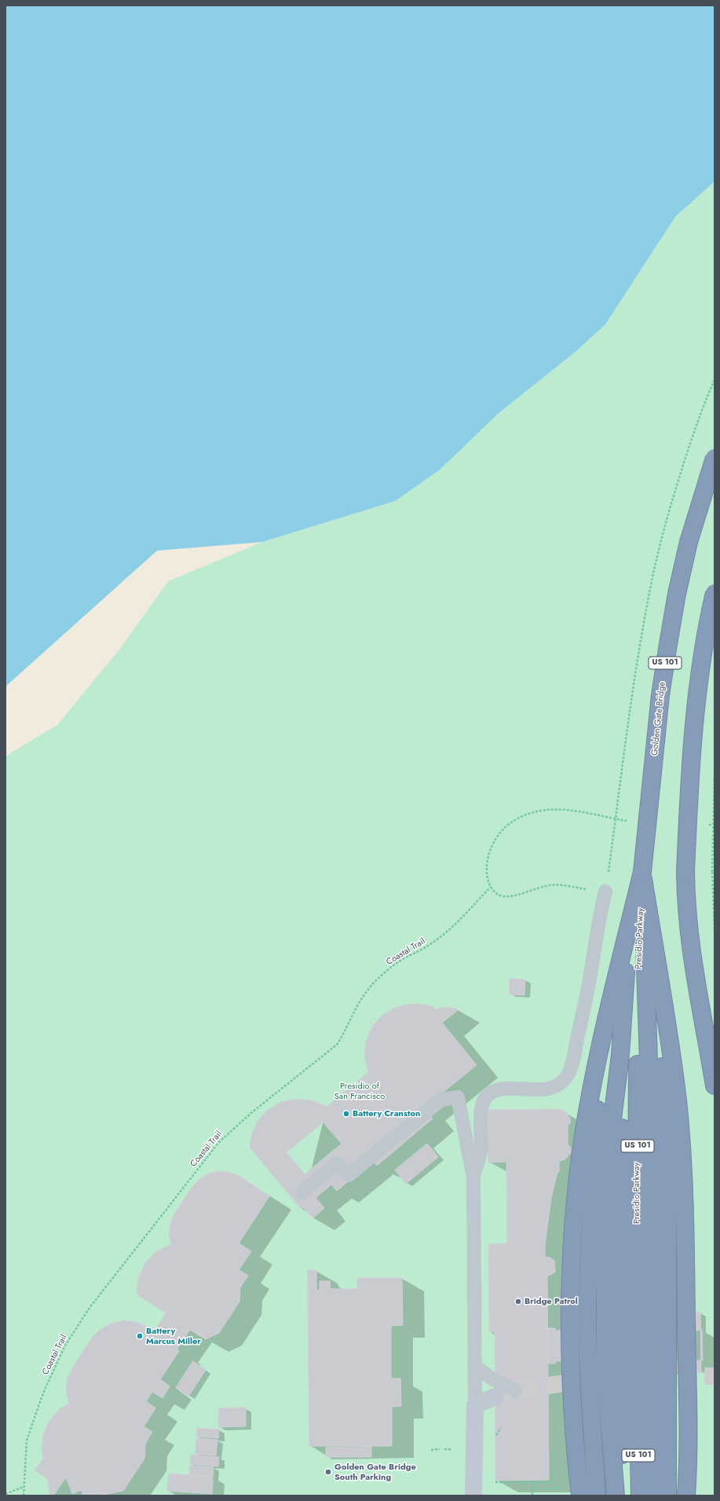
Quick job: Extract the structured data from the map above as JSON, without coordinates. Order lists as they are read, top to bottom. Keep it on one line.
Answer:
{"streets":{"highway":["US 101","Golden Gate Bridge","Presidio Parkway"],"path":["Coastal Trail"]},"crossings":[["Golden Gate Bridge","Presidio Parkway"]],"parks":["Presidio of San Francisco"],"places":["Battery Cranston","Bridge Patrol","Battery Marcus Miller","Golden Gate Bridge South Parking"]}
